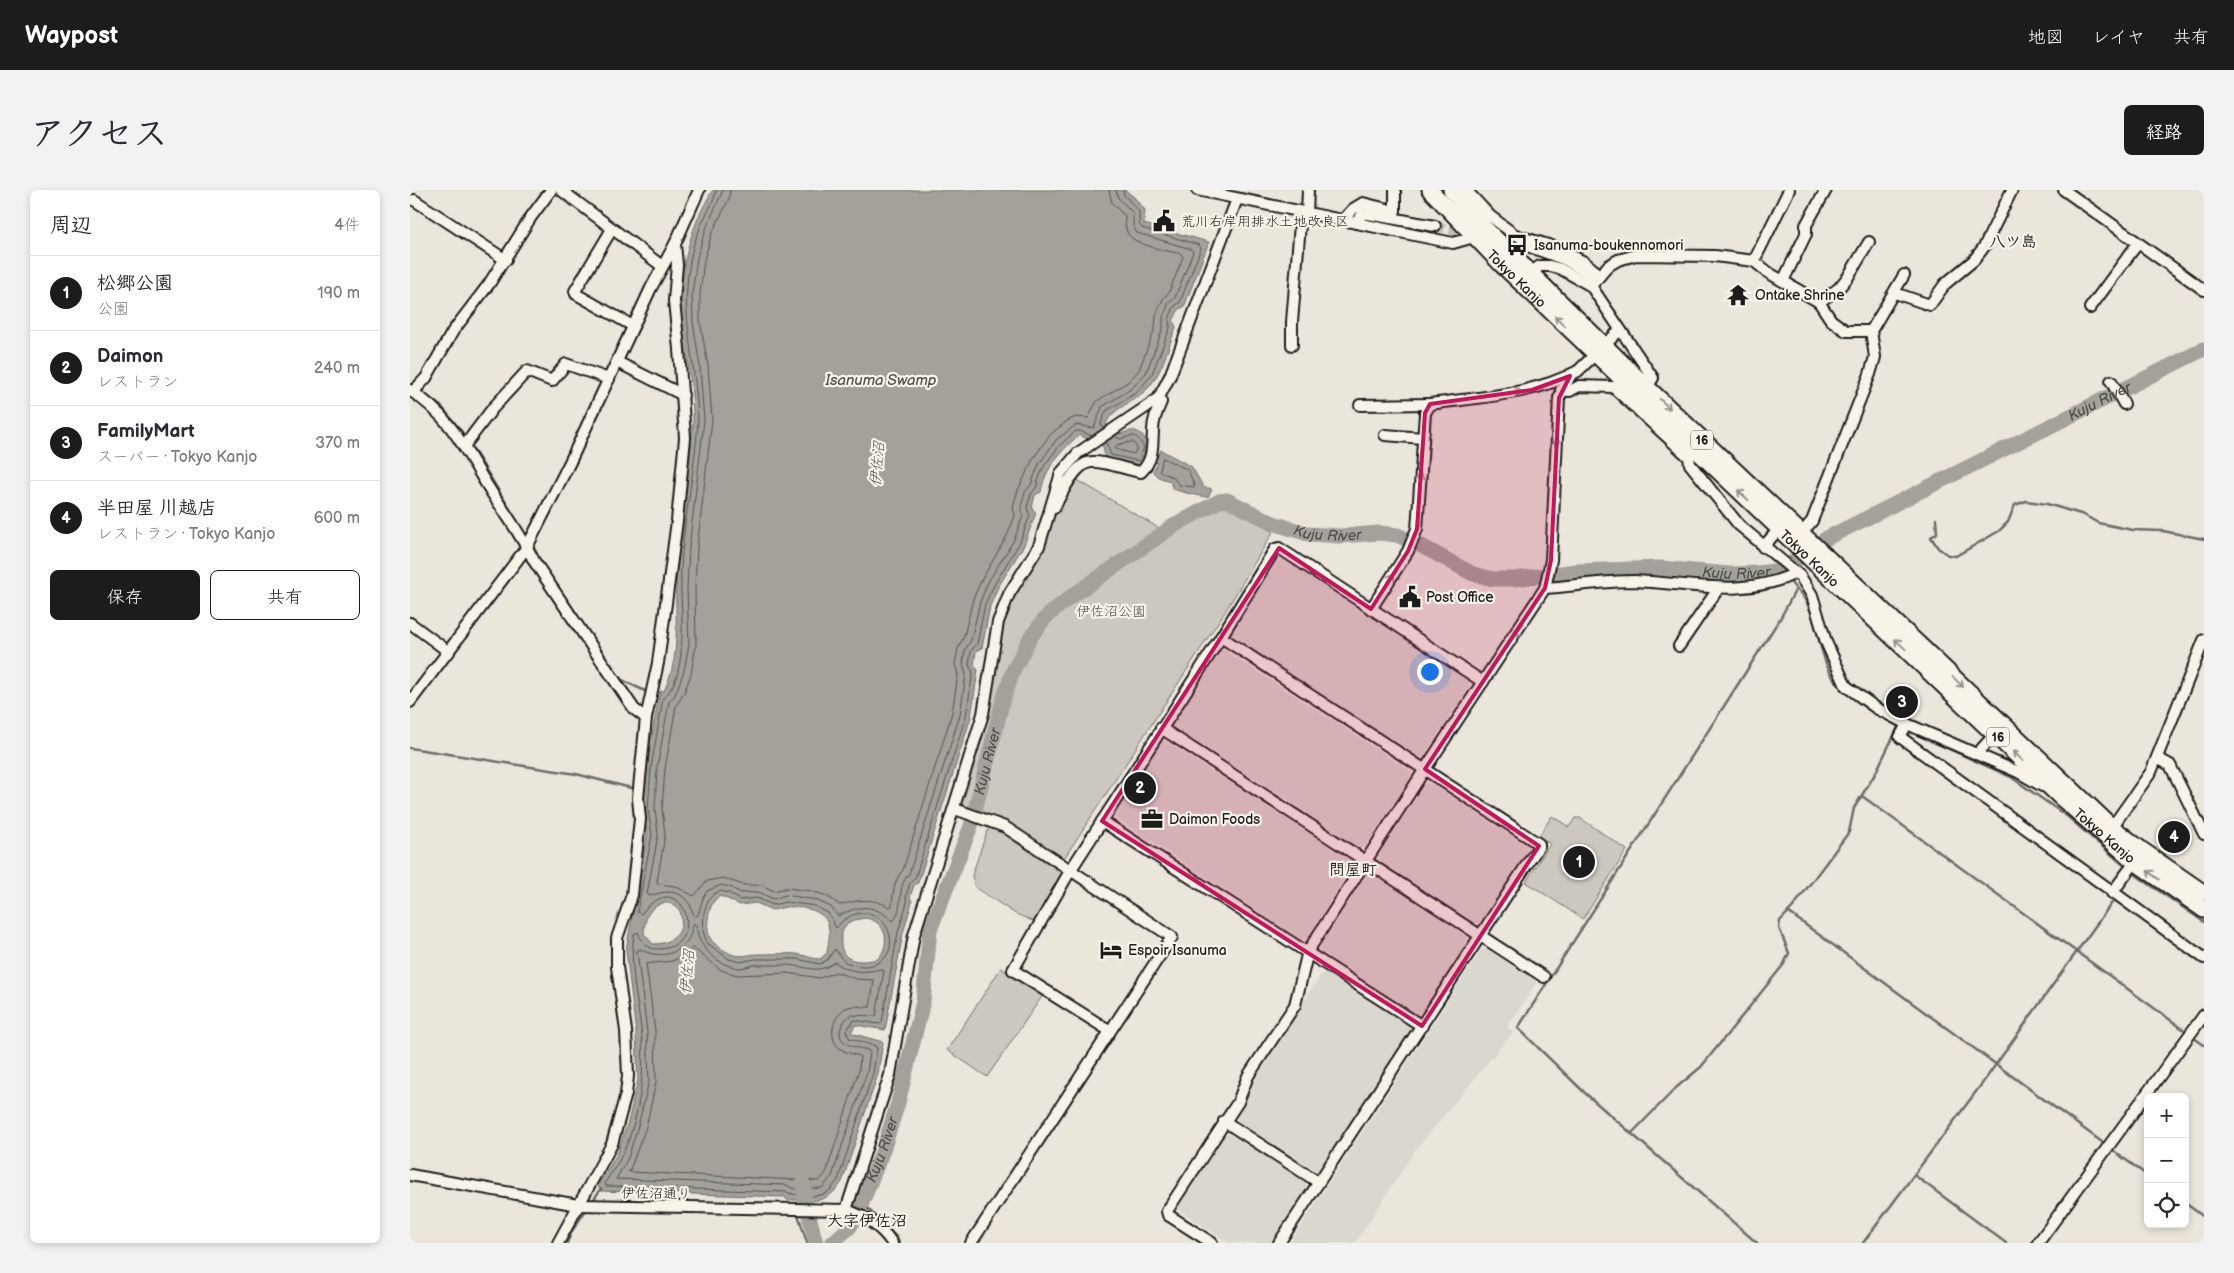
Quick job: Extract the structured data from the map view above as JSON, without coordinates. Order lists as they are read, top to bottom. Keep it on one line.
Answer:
{"streets":{"highway":["Tokyo Kanjo","16"],"street":["伊佐沼通り"]},"districts":["八ツ島","問屋町","大字伊佐沼"],"water":["Isanuma Swamp","Kuju River","伊佐沼"],"parks":["伊佐沼公園"],"places":{"public building":["荒川右岸用排水土地改良区","Post Office"],"bus stop":["Isanuma-boukennomori"],"temple":["Ontake Shrine"],"office":["Daimon Foods"],"hotel":["Espoir Isanuma"]},"page":{"header":"Waypost","nav":["地図","レイヤ","共有"],"title":"アクセス","buttons":["経路",["保存","共有"]],"heading":["周辺","4件"],"list":[{"mark":"1","name":"松郷公園","note":"公園","value":"190 m"},{"mark":"2","name":"Daimon","note":"レストラン","value":"240 m"},{"mark":"3","name":"FamilyMart","note":"スーパー · Tokyo Kanjo","value":"370 m"},{"mark":"4","name":"半田屋 川越店","note":"レストラン · Tokyo Kanjo","value":"600 m"}],"pins":["3","2","4","1"],"map_buttons":["+","−"]}}
